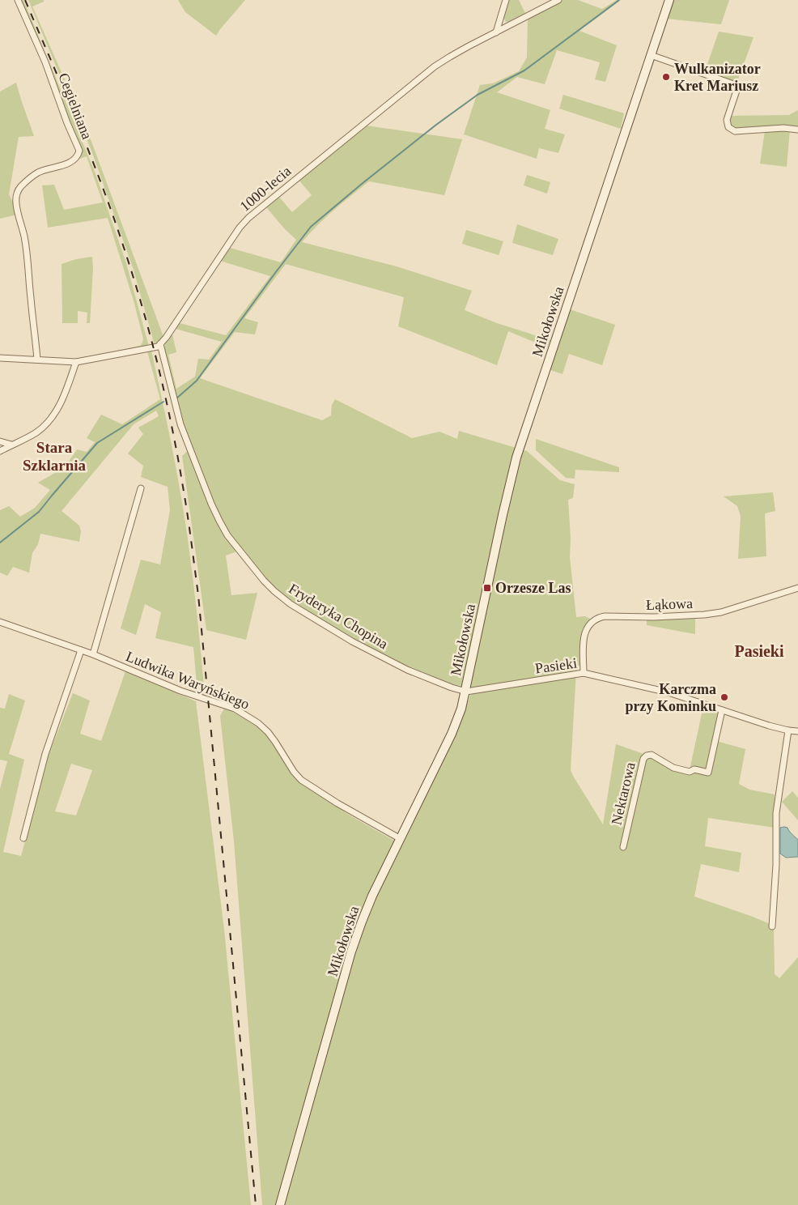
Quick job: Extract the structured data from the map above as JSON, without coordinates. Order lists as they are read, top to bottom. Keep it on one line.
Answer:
{"streets":{"main road":["Mikołowska"],"street":["Cegielniana","1000-lecia","Łąkowa","Fryderyka Chopina","Pasieki","Ludwika Waryńskiego","Nektarowa"]},"crossings":[["1000-lecia","Fryderyka Chopina"],["Mikołowska","Fryderyka Chopina"],["Mikołowska","Pasieki"],["Mikołowska","Ludwika Waryńskiego"],["Łąkowa","Pasieki"],["Fryderyka Chopina","Pasieki"],["Pasieki","Nektarowa"]],"districts":["Stara Szklarnia","Pasieki"],"places":{"other":["Wulkanizator Kret Mariusz","Karczma przy Kominku"],"transit":["Orzesze Las"]}}
